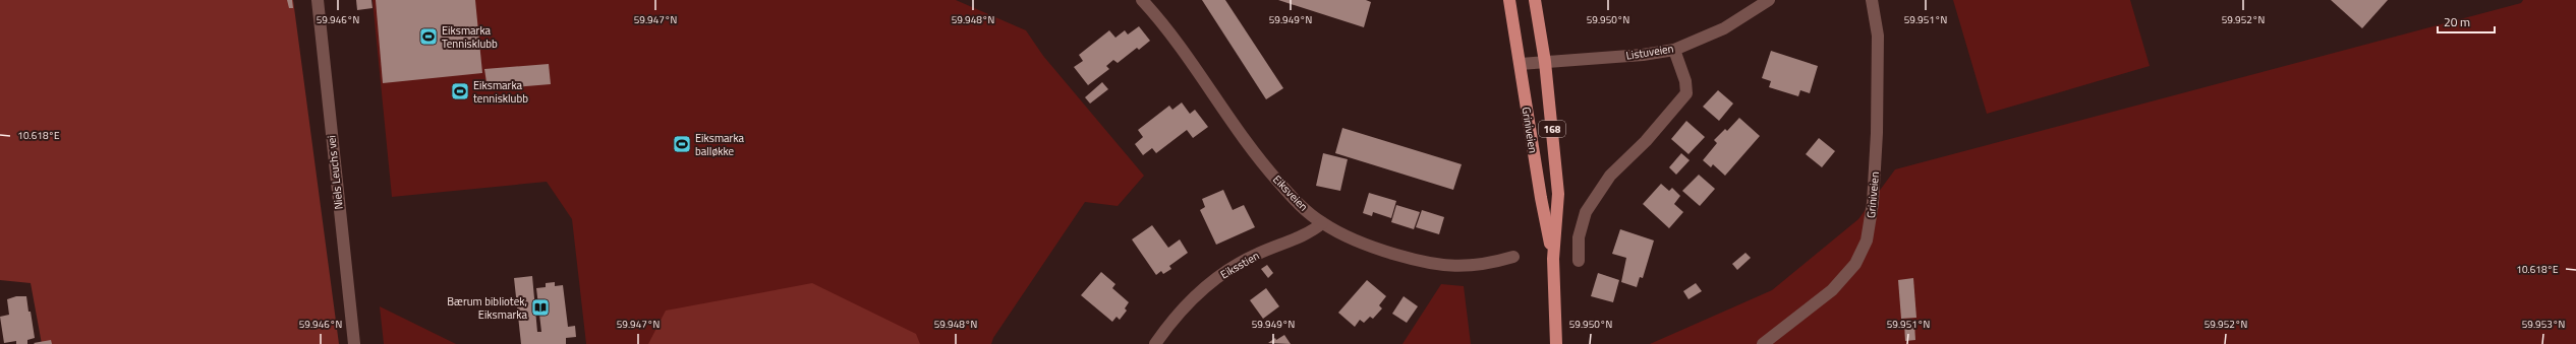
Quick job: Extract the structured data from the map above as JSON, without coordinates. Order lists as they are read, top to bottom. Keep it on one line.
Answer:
{"streets":{"main road":["168","Griniveien"],"street":["Listuveien","Niels Leuchs vei","Eiksveien","Eiksstien"]},"crossings":[["Listuveien","Griniveien"],["Eiksveien","Eiksstien"]],"places":{"sports":["Eiksmarka Tennisklubb","Eiksmarka tennisklubb","Eiksmarka balløkke"],"library":["Bærum bibliotek, Eiksmarka"]},"scale_bar":"20 m","coordinates":["59.946°N","59.947°N","59.948°N","59.949°N","59.950°N","59.951°N","59.952°N","10.618°E","59.953°N"]}
